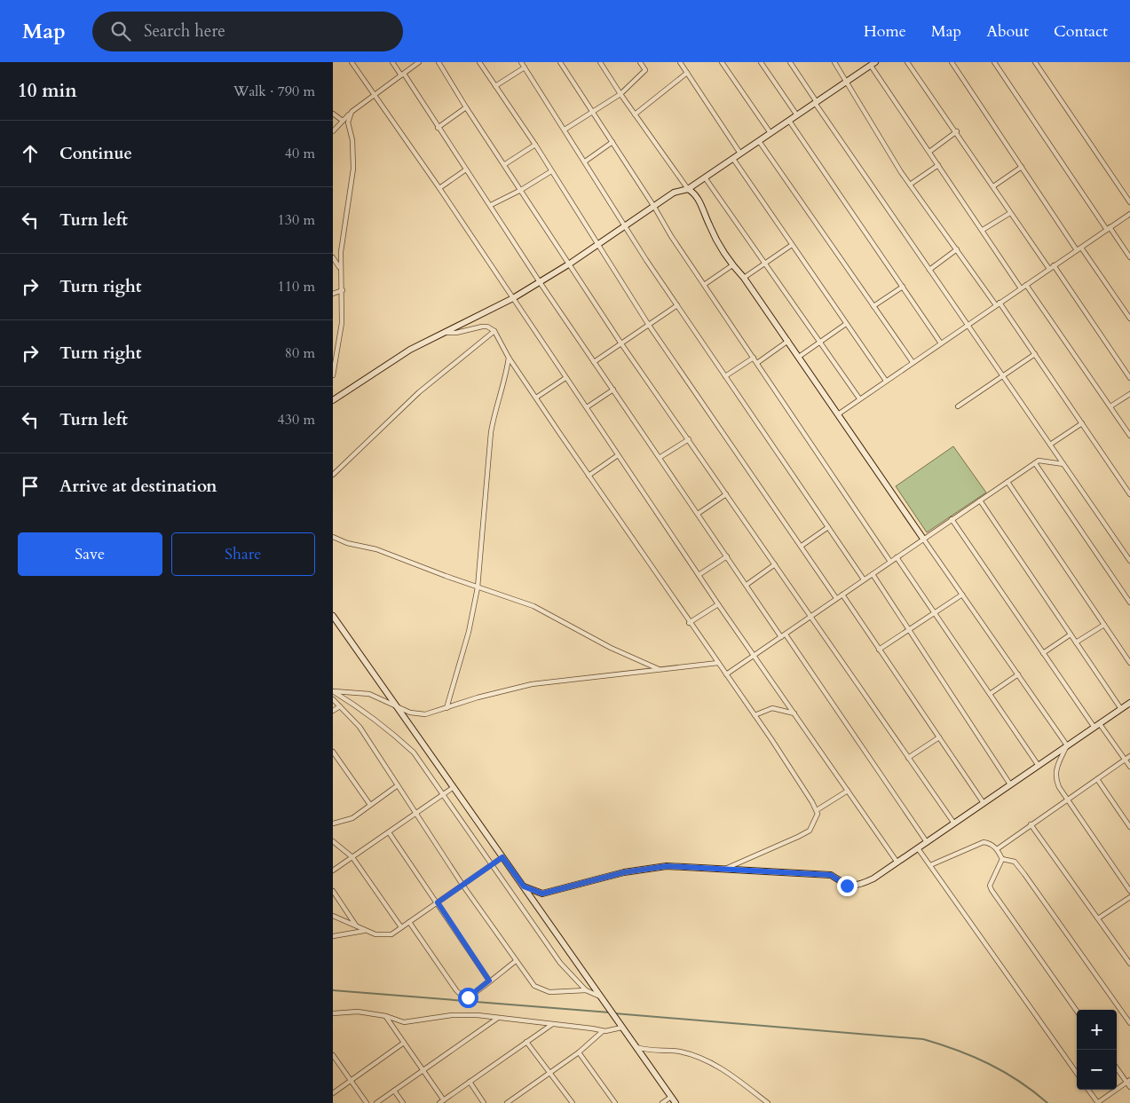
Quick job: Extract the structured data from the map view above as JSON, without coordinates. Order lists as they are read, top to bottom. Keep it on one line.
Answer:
{"page":{"header":"Map","search":"Search here","nav":["Home","Map","About","Contact"],"heading":["10 min","Walk · 790 m"],"list":[["Continue","40 m"],["Turn left","130 m"],["Turn right","110 m"],["Turn right","80 m"],["Turn left","430 m"],"Arrive at destination"],"buttons":["Save","Share"],"map_buttons":["+","−"]}}
